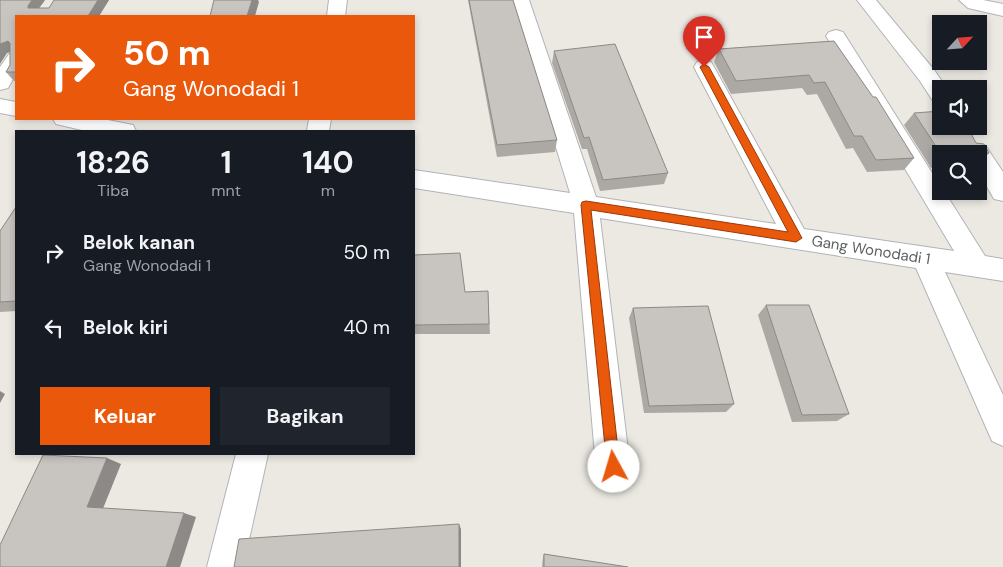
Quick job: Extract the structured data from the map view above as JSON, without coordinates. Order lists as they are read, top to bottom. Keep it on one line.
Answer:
{"streets":{"street":["Gang Wonodadi 1"]},"north":"top right","page":{"turn":["50 m","Gang Wonodadi 1"],"eta":["18:26","Tiba","1","mnt","140","m"],"list":[{"name":"Belok kanan","note":"Gang Wonodadi 1","value":"50 m"},{"name":"Belok kiri","value":"40 m"}],"buttons":["Keluar","Bagikan"]}}
